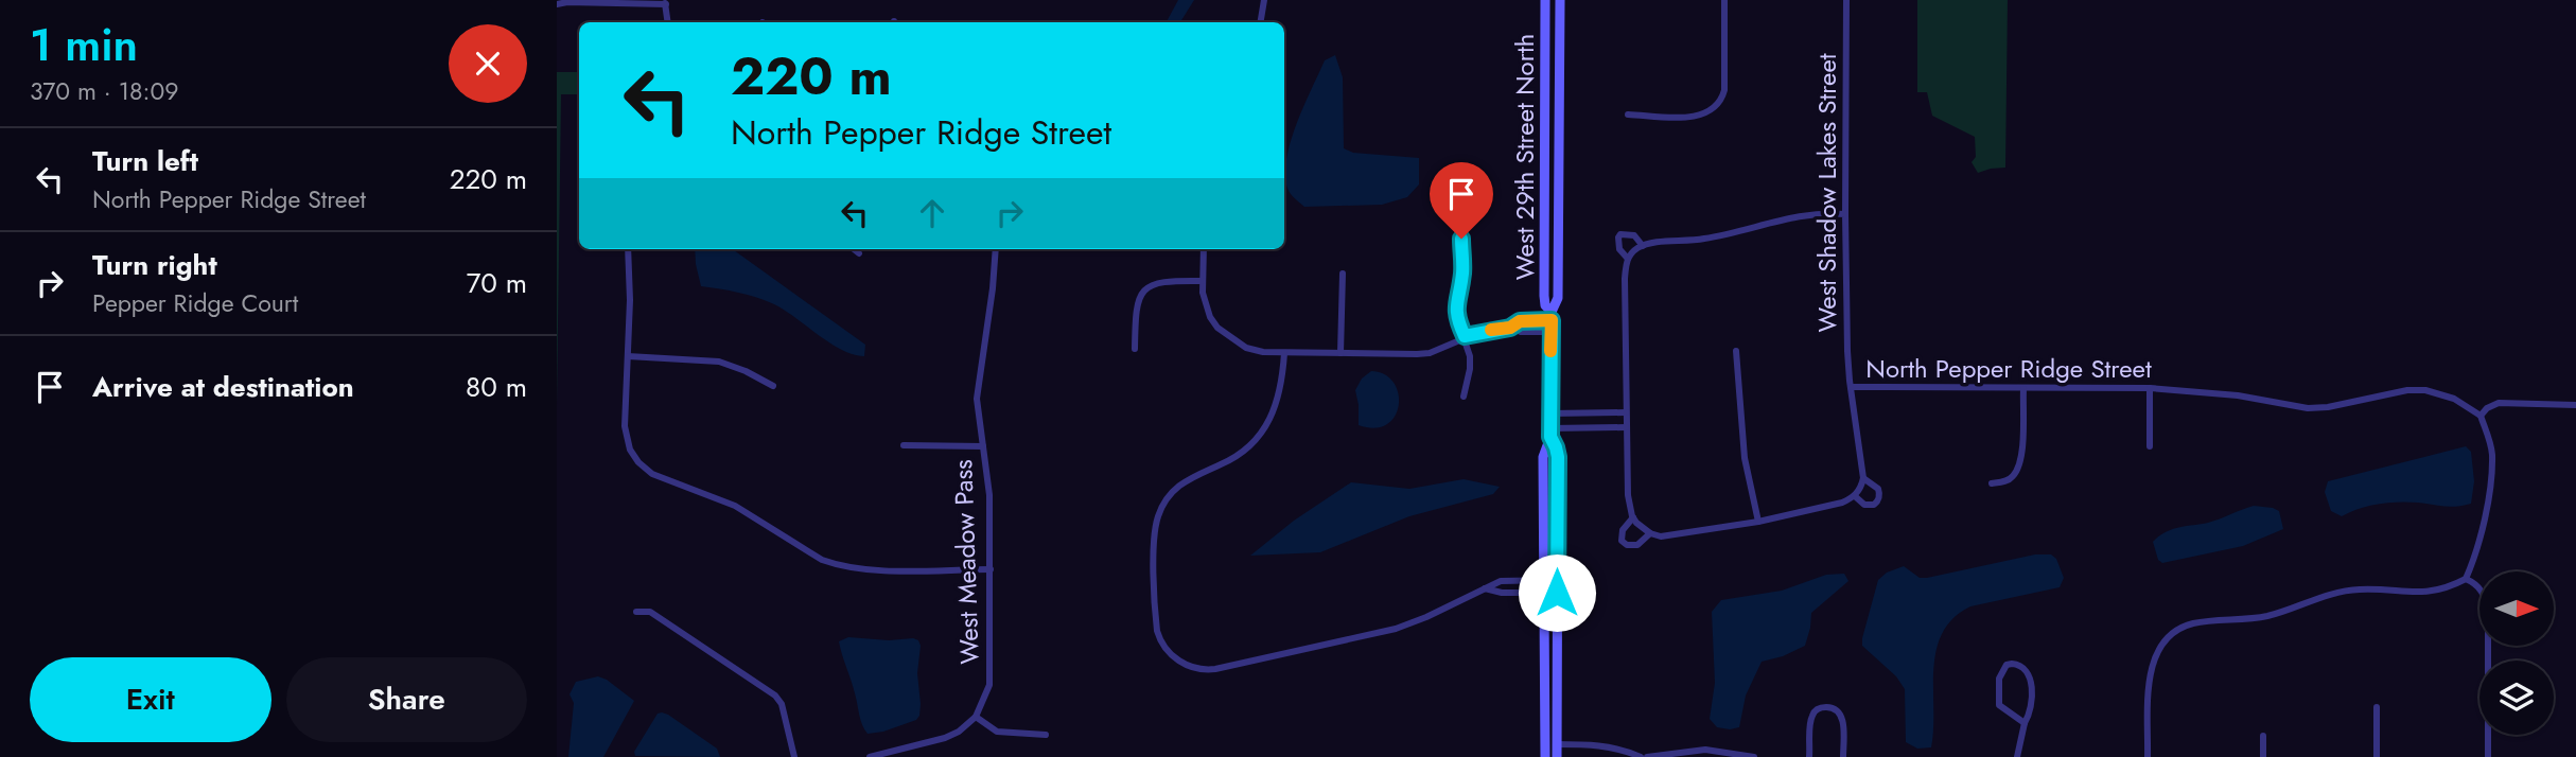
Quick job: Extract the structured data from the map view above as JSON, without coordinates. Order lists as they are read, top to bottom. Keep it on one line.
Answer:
{"streets":{"main road":["West 29th Street North"],"street":["West Shadow Lakes Street","North Pepper Ridge Street","West Meadow Pass"]},"crossings":[["West Shadow Lakes Street","North Pepper Ridge Street"]],"north":"right","page":{"heading":["1 min","370 m · 18:09"],"turn":["220 m","North Pepper Ridge Street"],"list":[{"name":"Turn left","note":"North Pepper Ridge Street","value":"220 m"},{"name":"Turn right","note":"Pepper Ridge Court","value":"70 m"},{"name":"Arrive at destination","value":"80 m"}],"buttons":["Exit","Share"]}}
